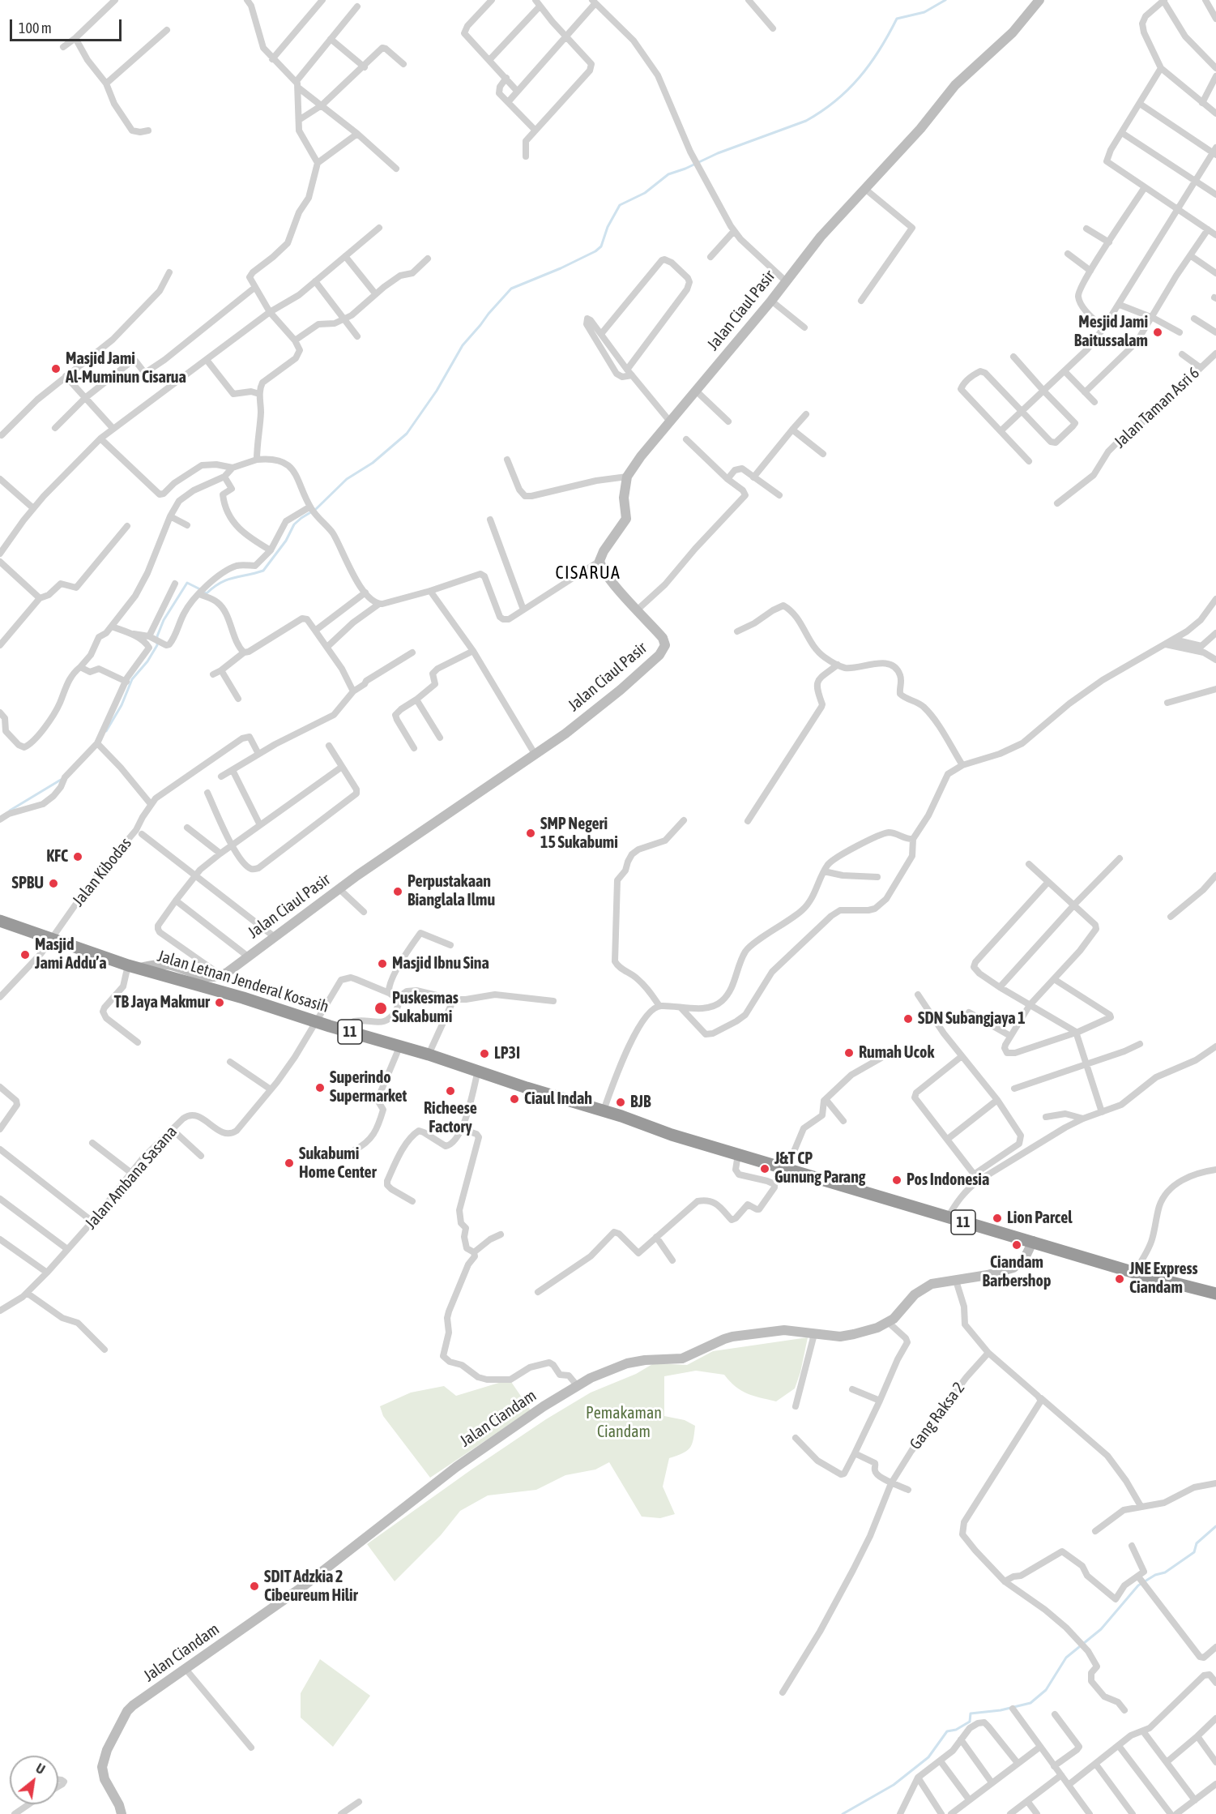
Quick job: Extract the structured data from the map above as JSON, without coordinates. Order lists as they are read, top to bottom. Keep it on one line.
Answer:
{"streets":{"highway":["Jalan Letnan Jenderal Kosasih","11"],"street":["Jalan Ciaul Pasir","Jalan Taman Asri 6","Jalan Kibodas","Jalan Ambana Sasana","Gang Raksa 2","Jalan Ciandam"]},"crossings":[["Jalan Kibodas","Jalan Letnan Jenderal Kosasih"],["Jalan Letnan Jenderal Kosasih","11"],["Jalan Letnan Jenderal Kosasih","Jalan Ambana Sasana"],["11","Jalan Ciandam"]],"districts":["CISARUA"],"parks":["Pemakaman Ciandam"],"places":["Mesjid Jami Baitussalam","Masjid Jami Al-Muminun Cisarua","SMP Negeri 15 Sukabumi","KFC","SPBU","Perpustakaan Bianglala Ilmu","Masjid Jami Addu’a","Masjid Ibnu Sina","TB Jaya Makmur","Puskesmas Sukabumi","SDN Subangjaya 1","Rumah Ucok","LP3I","Superindo Supermarket","Richeese Factory","Ciaul Indah","BJB","Sukabumi Home Center","J&T CP Gunung Parang","Pos Indonesia","Lion Parcel","Ciandam Barbershop","JNE Express Ciandam","SDIT Adzkia 2 Cibeureum Hilir"],"scale_bar":"100 m","north":"top right"}
